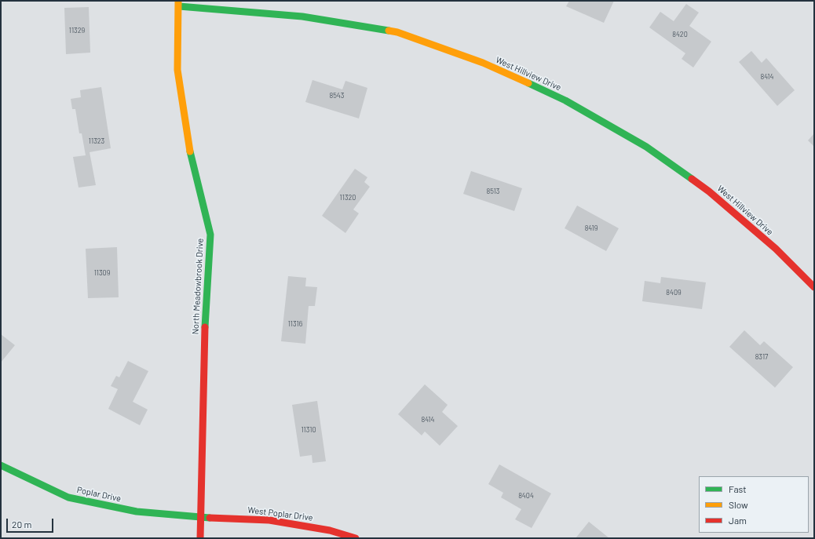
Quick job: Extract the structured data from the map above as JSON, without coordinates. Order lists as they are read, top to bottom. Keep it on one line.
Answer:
{"streets":{"street":["West Hillview Drive","North Meadowbrook Drive","Poplar Drive","West Poplar Drive"]},"crossings":[["West Hillview Drive","North Meadowbrook Drive"],["North Meadowbrook Drive","Poplar Drive"],["North Meadowbrook Drive","West Poplar Drive"],["Poplar Drive","West Poplar Drive"]],"house_numbers":["11329","8420","8414","8543","11323","8513","11320","8419","11309","8409","11316","8317","8414","11310","8404"],"legend":["Fast","Slow","Jam"],"scale_bar":"20 m"}
